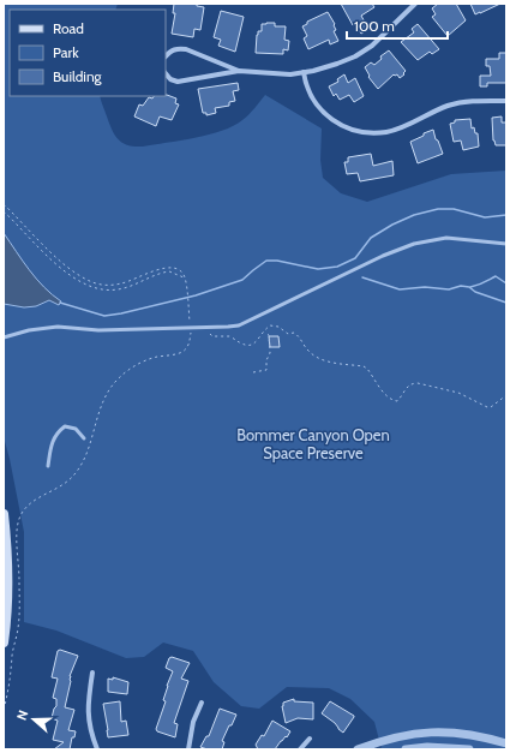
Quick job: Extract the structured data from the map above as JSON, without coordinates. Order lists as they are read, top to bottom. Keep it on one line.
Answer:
{"parks":["Bommer Canyon Open Space Preserve"],"legend":["Road","Park","Building"],"scale_bar":"100 m","north":"left"}
